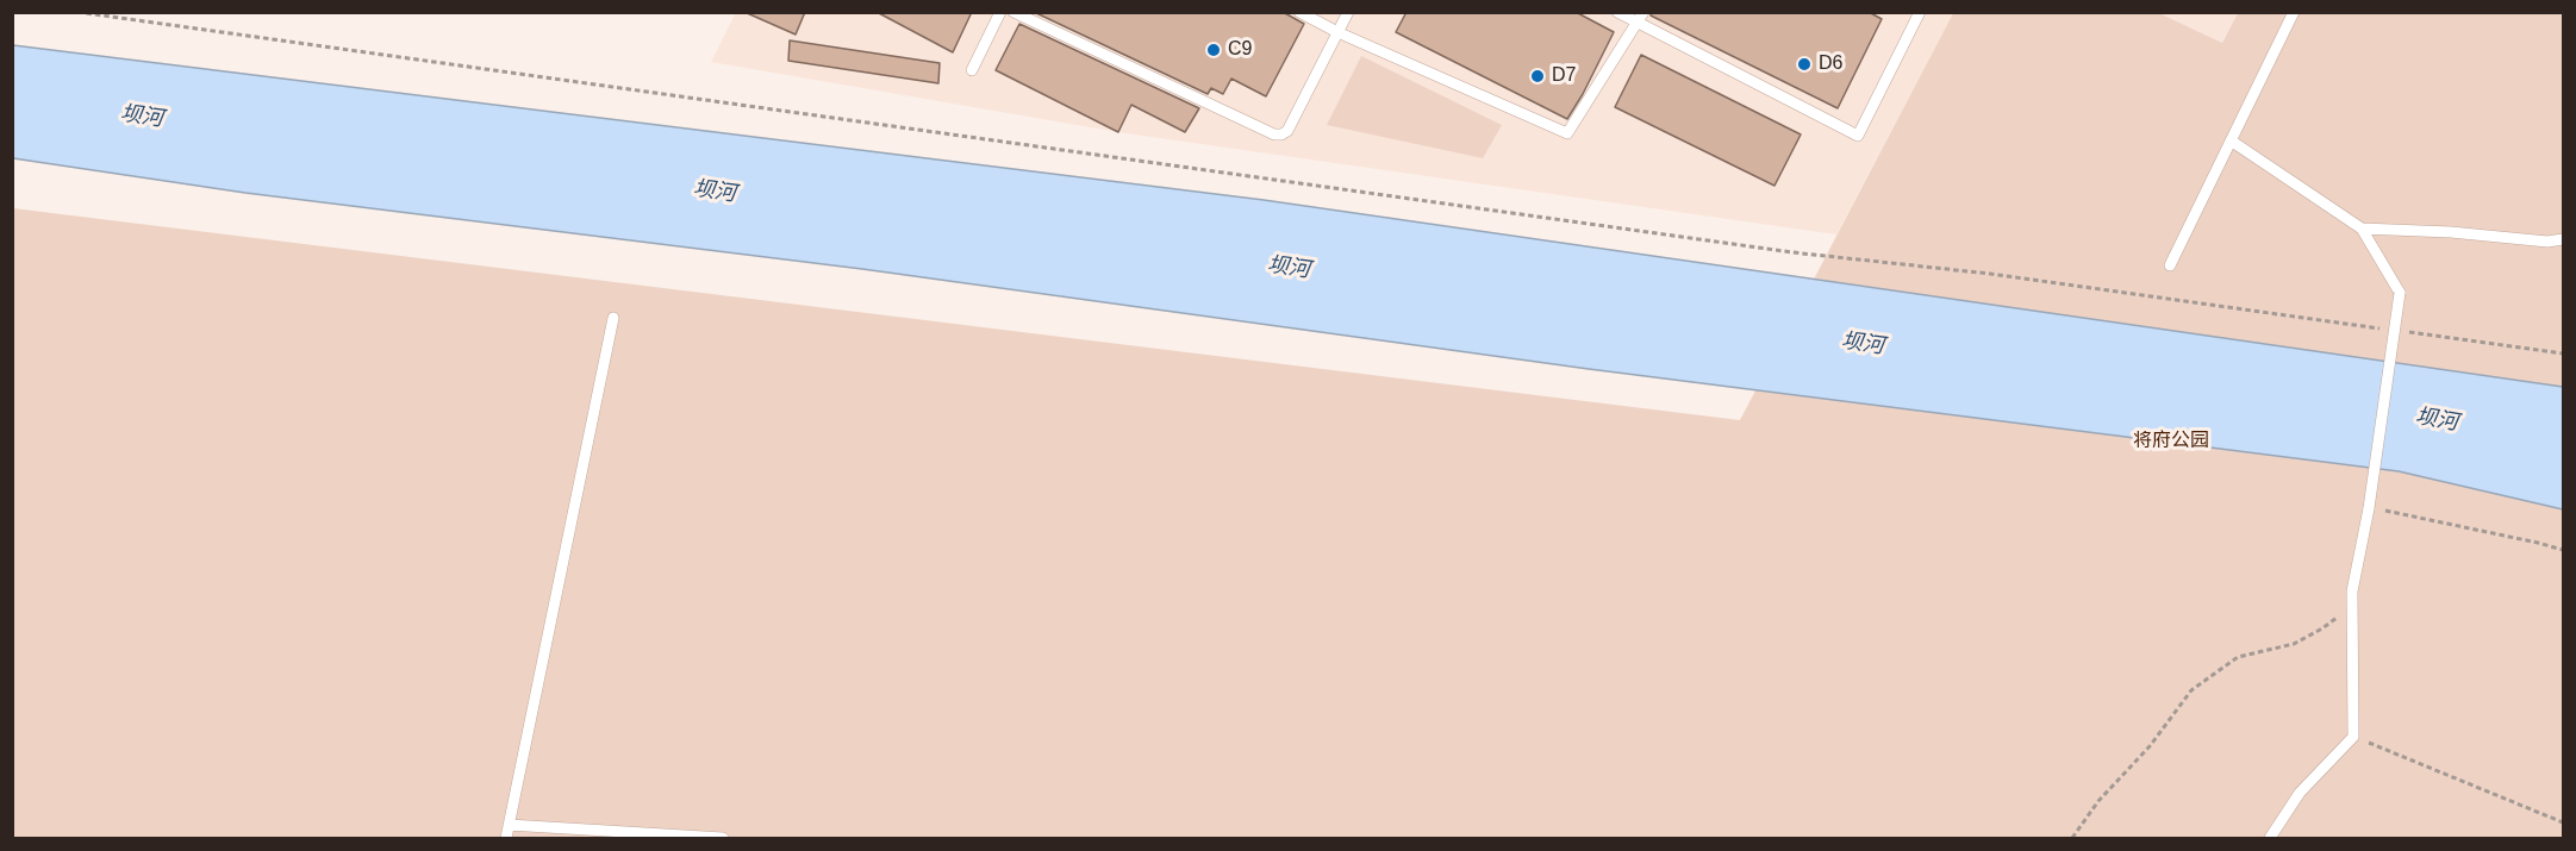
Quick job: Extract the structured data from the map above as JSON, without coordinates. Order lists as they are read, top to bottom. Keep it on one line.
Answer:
{"water":["坝河"],"parks":["将府公园"],"places":["C9","D6","D7"]}
